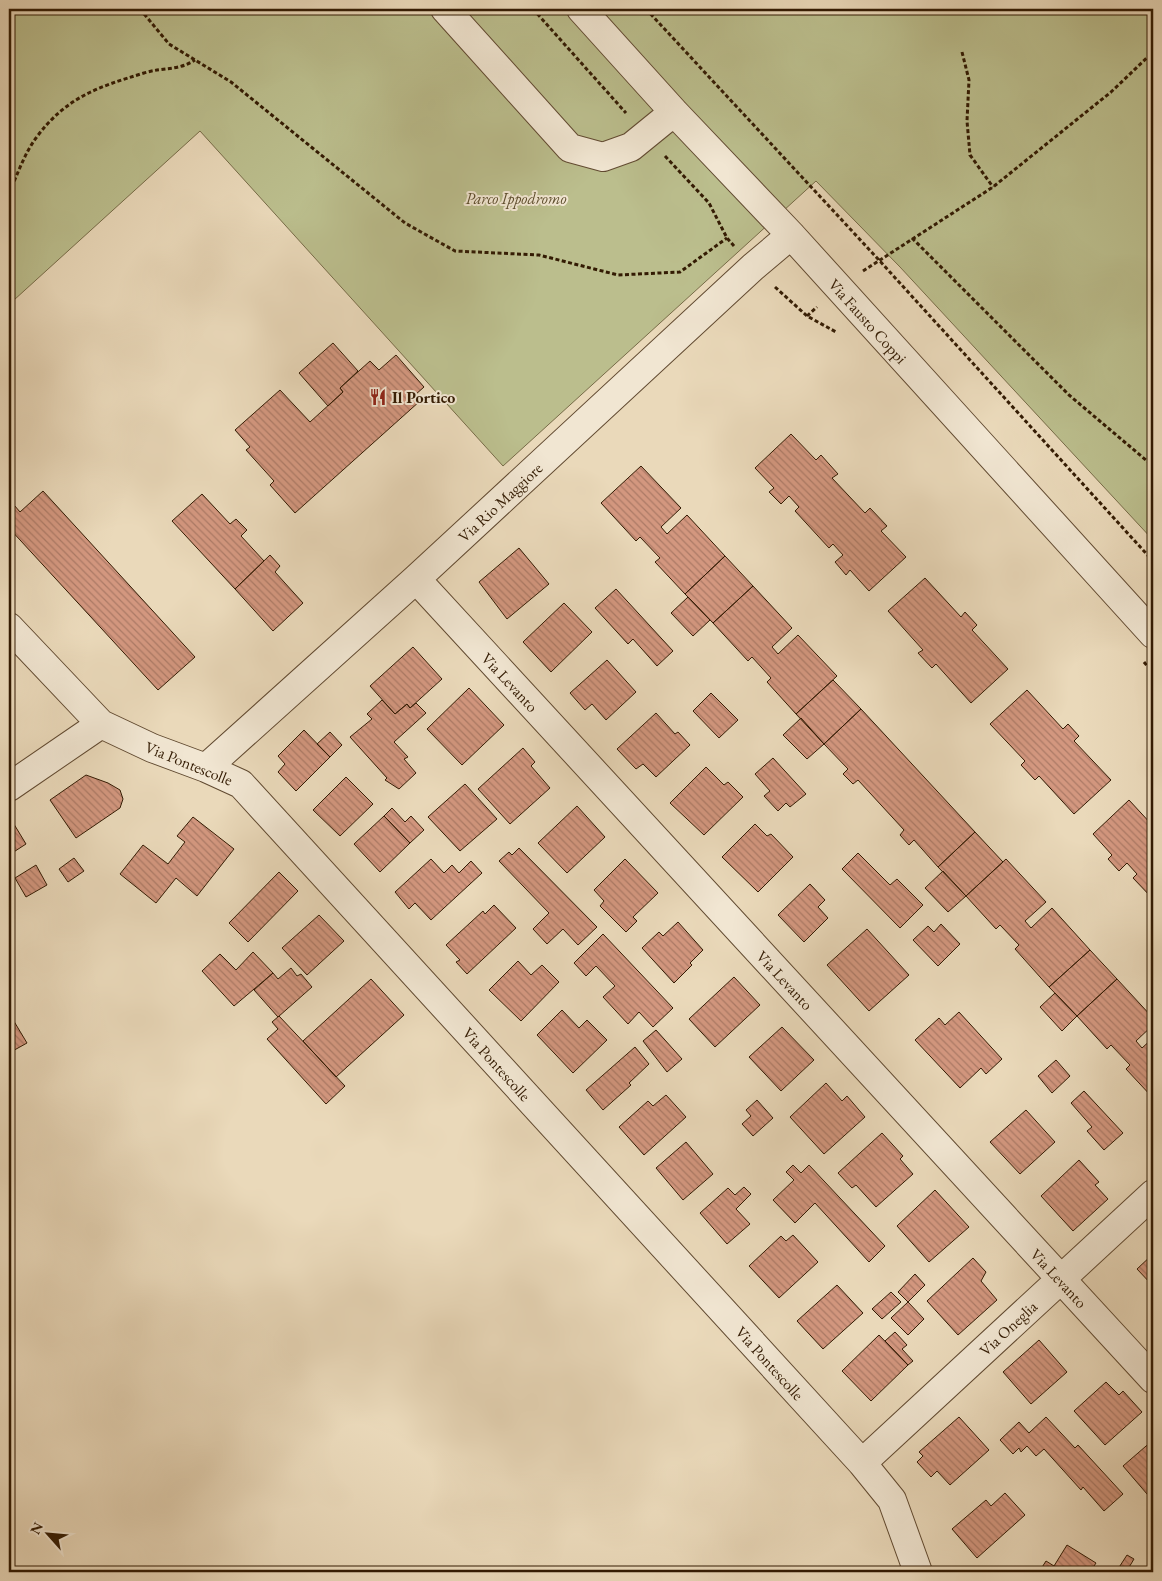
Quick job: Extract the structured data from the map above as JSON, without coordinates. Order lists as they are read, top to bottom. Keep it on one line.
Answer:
{"streets":{"street":["Via Fausto Coppi","Via Rio Maggiore","Via Levanto","Via Pontescolle","Via Oneglia"]},"crossings":[["Via Fausto Coppi","Via Rio Maggiore"],["Via Rio Maggiore","Via Levanto"],["Via Rio Maggiore","Via Pontescolle"],["Via Levanto","Via Oneglia"],["Via Pontescolle","Via Oneglia"]],"parks":["Parco Ippodromo"],"places":{"restaurant":["Il Portico"]},"north":"top left"}
